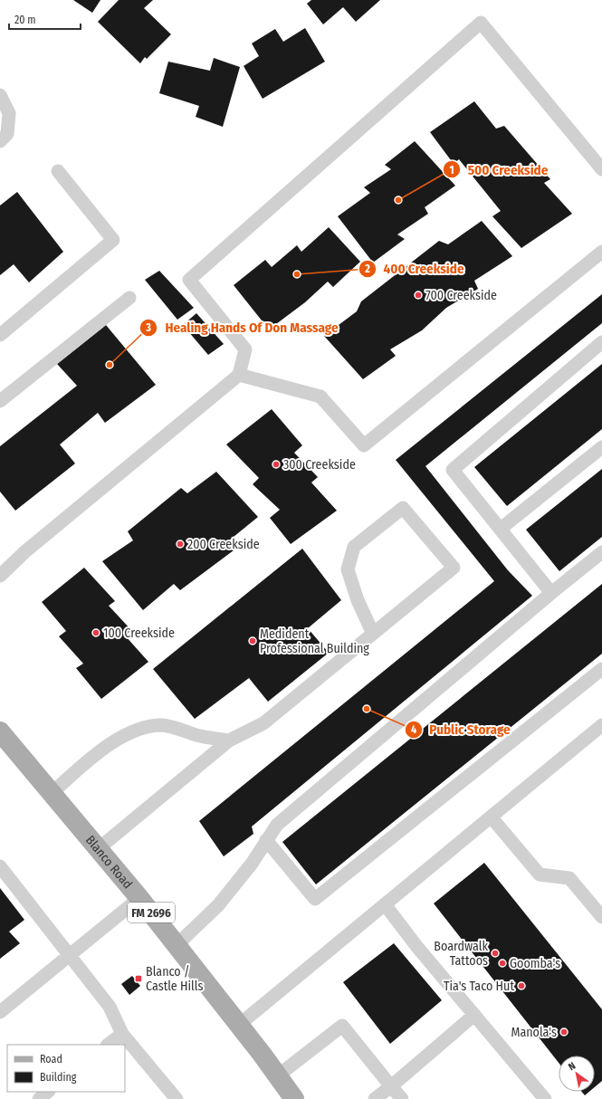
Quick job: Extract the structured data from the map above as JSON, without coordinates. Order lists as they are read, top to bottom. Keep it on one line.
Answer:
{"streets":{"main road":["Blanco Road","FM 2696"]},"places":{"other":["500 Creekside","400 Creekside","700 Creekside","Healing Hands Of Don Massage","300 Creekside","200 Creekside","100 Creekside","Medident Professional Building","Public Storage","Boardwalk Tattoos","Goomba's","Tia's Taco Hut","Manola's"],"transit":["Blanco / Castle Hills"]},"legend":["Road","Building"],"scale_bar":"20 m","north":"top left"}
